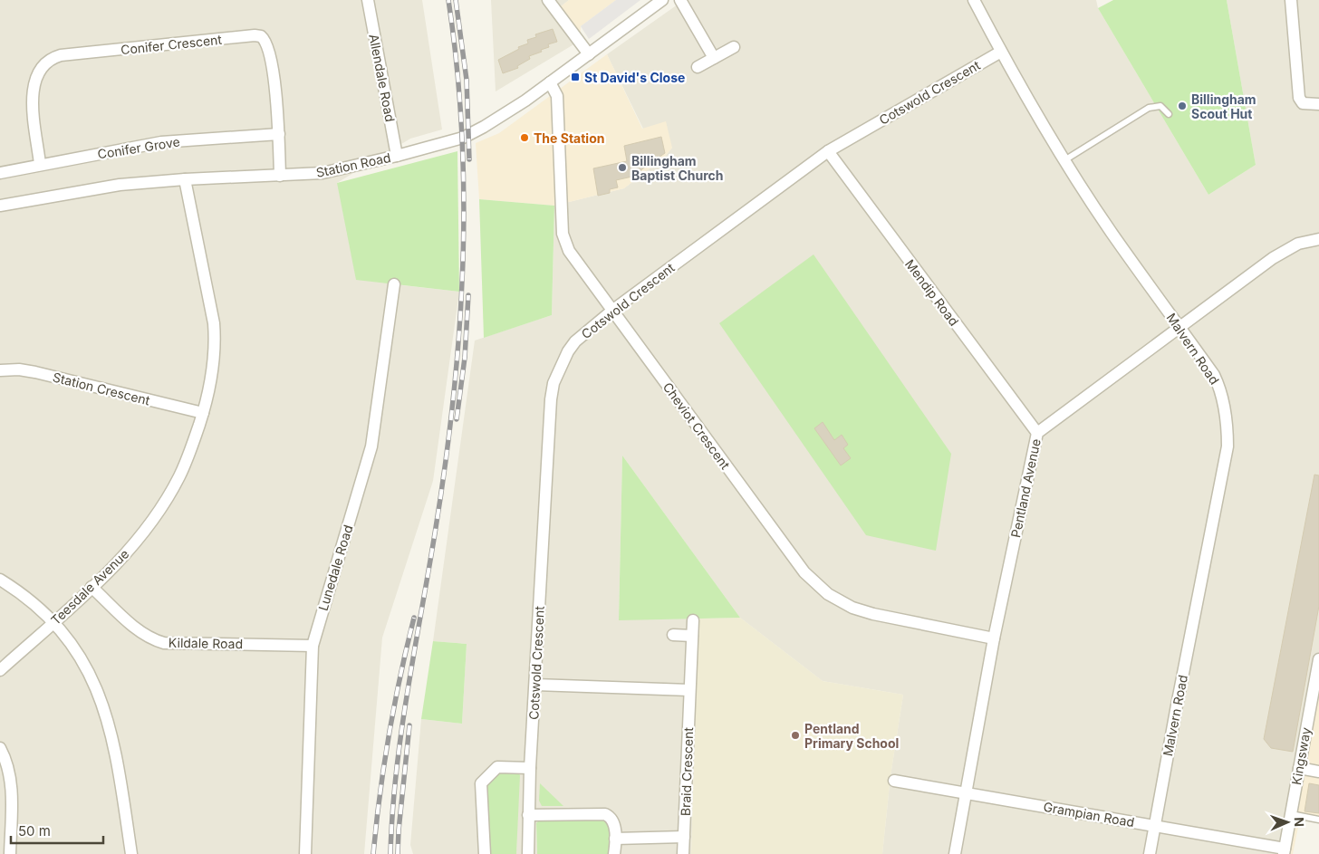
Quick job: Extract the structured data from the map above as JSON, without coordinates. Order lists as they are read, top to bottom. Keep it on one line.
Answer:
{"streets":{"street":["Conifer Crescent","Allendale Road","Cotswold Crescent","Conifer Grove","Station Road","Mendip Road","Malvern Road","Station Crescent","Cheviot Crescent","Pentland Avenue","Lunedale Road","Teesdale Avenue","Kildale Road","Kingsway","Braid Crescent","Grampian Road"]},"crossings":[["Conifer Crescent","Conifer Grove"],["Conifer Crescent","Station Road"],["Allendale Road","Station Road"],["Cotswold Crescent","Mendip Road"],["Cotswold Crescent","Malvern Road"],["Cotswold Crescent","Cheviot Crescent"],["Station Road","Cheviot Crescent"],["Station Road","Teesdale Avenue"],["Mendip Road","Pentland Avenue"],["Malvern Road","Pentland Avenue"],["Malvern Road","Grampian Road"],["Station Crescent","Teesdale Avenue"],["Cheviot Crescent","Pentland Avenue"],["Pentland Avenue","Grampian Road"],["Lunedale Road","Kildale Road"],["Teesdale Avenue","Kildale Road"],["Kingsway","Grampian Road"]],"places":{"transit":["St David's Close"],"other":["Billingham Scout Hut","The Station","Billingham Baptist Church","Pentland Primary School"]},"scale_bar":"50 m","north":"right"}
